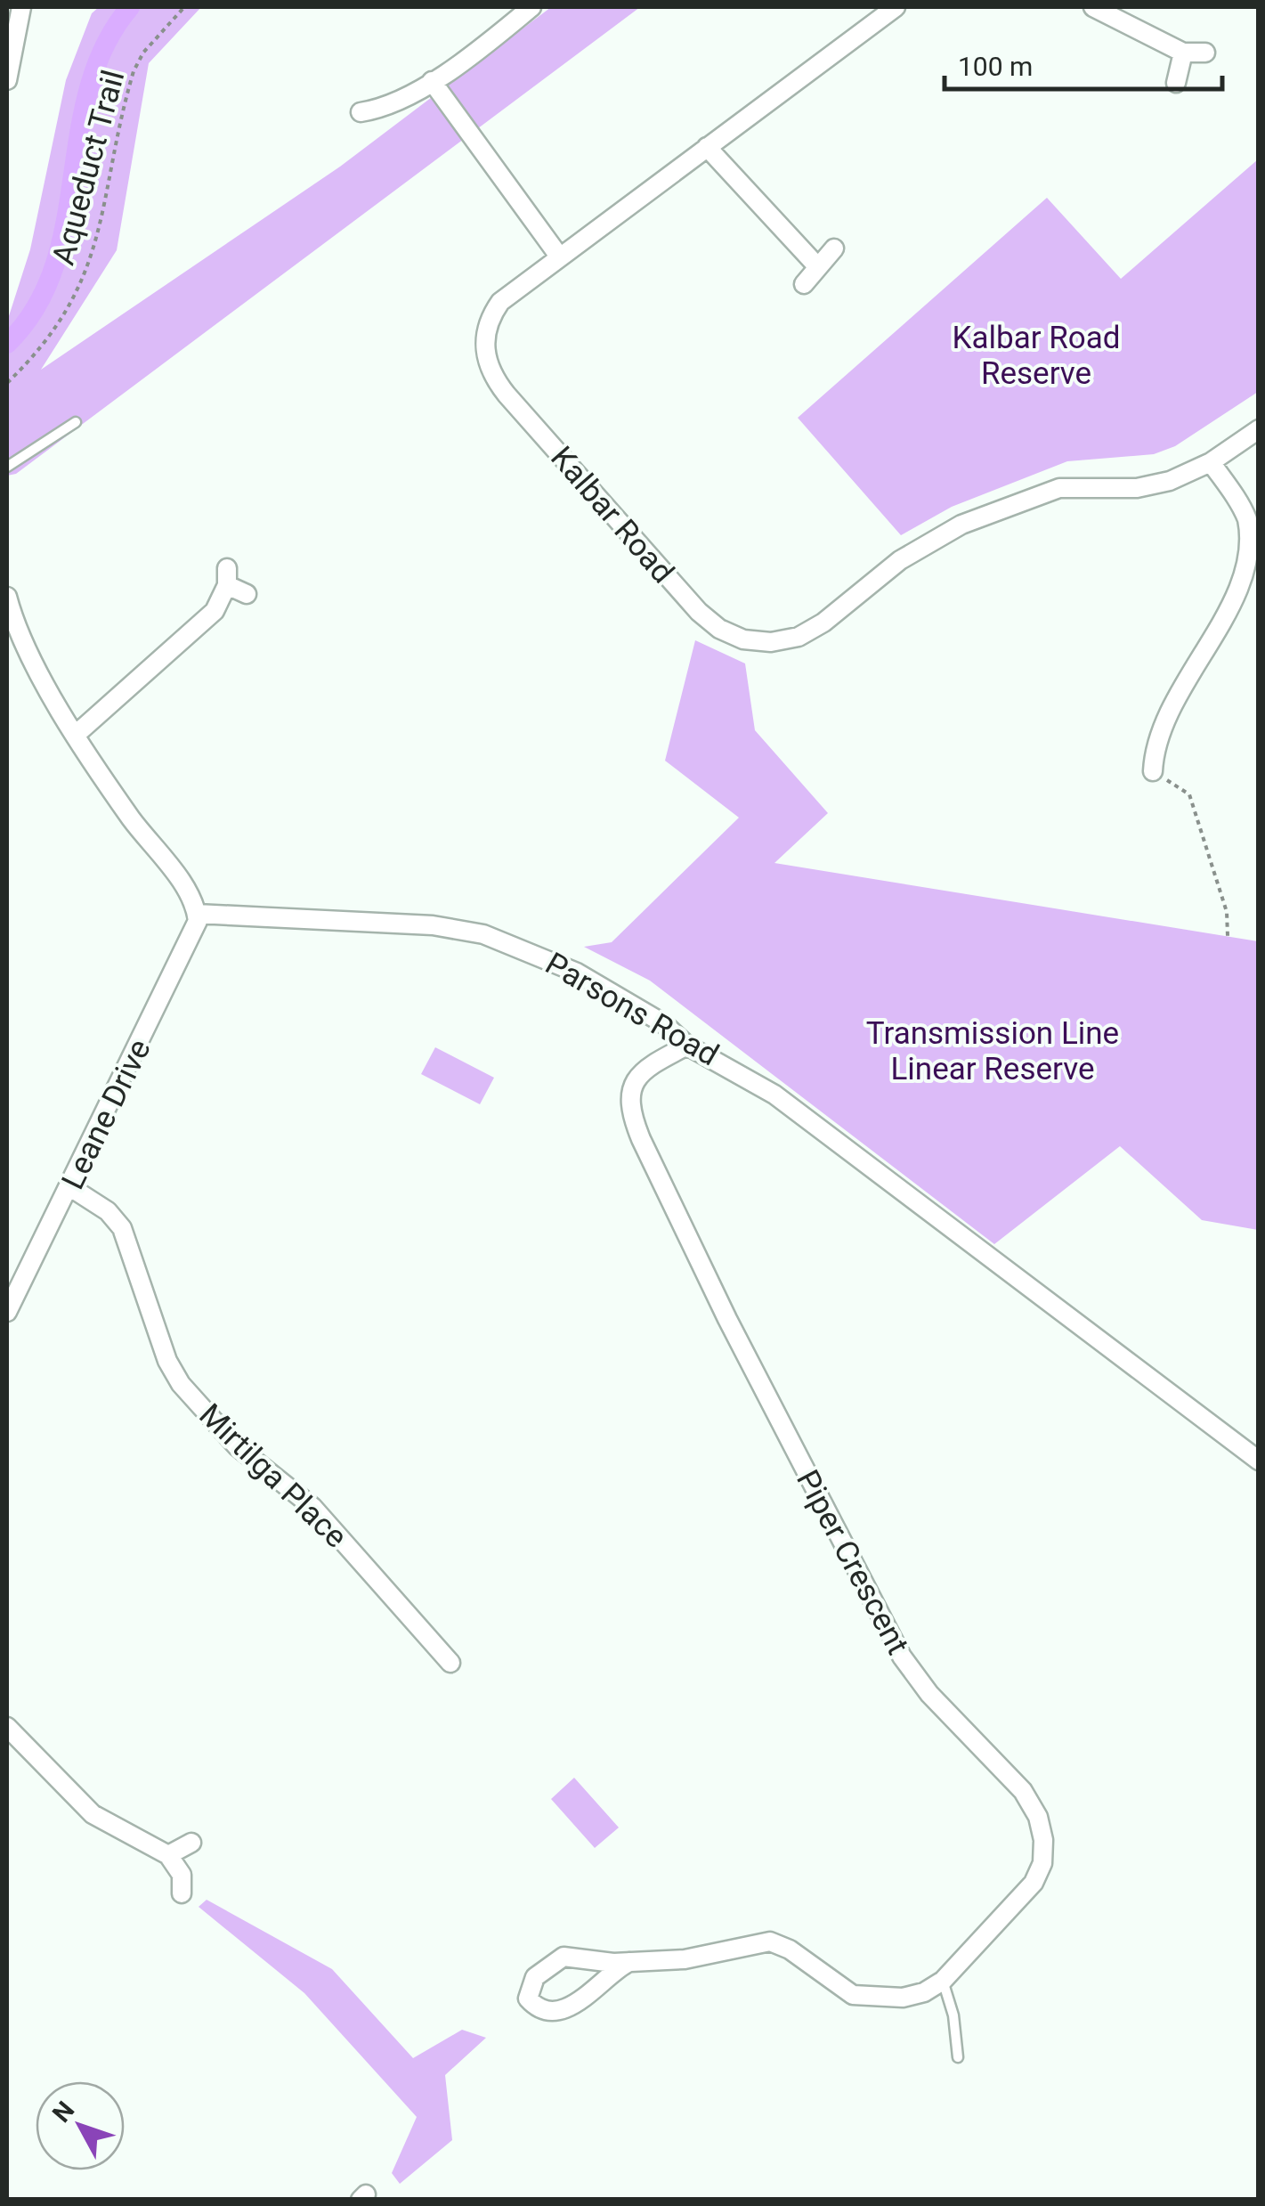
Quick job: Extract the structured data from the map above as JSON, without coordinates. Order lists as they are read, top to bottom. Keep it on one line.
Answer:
{"streets":{"street":["Kalbar Road","Parsons Road","Leane Drive","Mirtilga Place","Piper Crescent"],"path":["Aqueduct Trail"]},"crossings":[["Parsons Road","Leane Drive"],["Parsons Road","Piper Crescent"],["Leane Drive","Mirtilga Place"]],"parks":["Kalbar Road Reserve","Transmission Line Linear Reserve"],"scale_bar":"100 m","north":"top left"}
